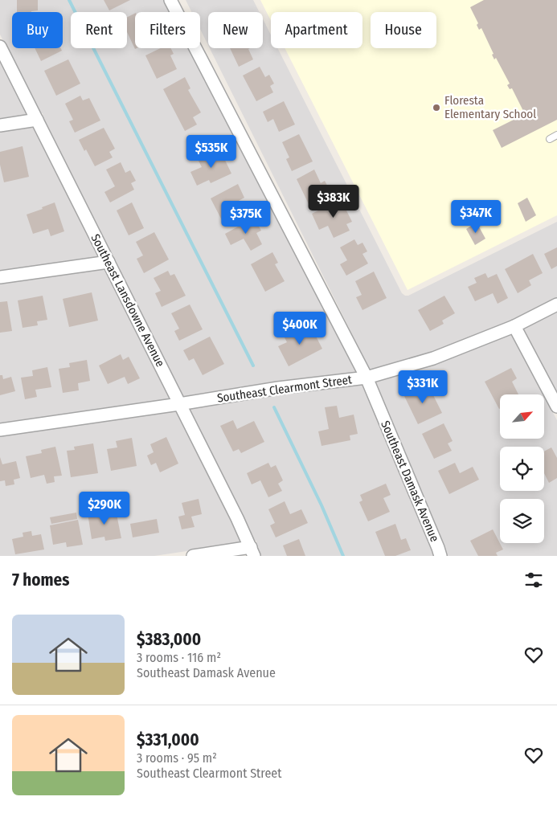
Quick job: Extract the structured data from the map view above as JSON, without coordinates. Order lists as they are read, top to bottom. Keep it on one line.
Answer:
{"streets":{"street":["Southeast Lansdowne Avenue","Southeast Clearmont Street","Southeast Damask Avenue"]},"crossings":[["Southeast Lansdowne Avenue","Southeast Clearmont Street"],["Southeast Clearmont Street","Southeast Damask Avenue"]],"places":["Floresta Elementary School"],"north":"top right","page":{"chip":["Buy","Rent","Filters","New","Apartment","House"],"price":["$535K","$383K","$347K","$375K","$400K","$331K","$290K"],"heading":"7 homes","list":[{"name":"$383,000","note":"3 rooms · 116 m² · Southeast Damask Avenue"},{"name":"$331,000","note":"3 rooms · 95 m² · Southeast Clearmont Street"}]}}
